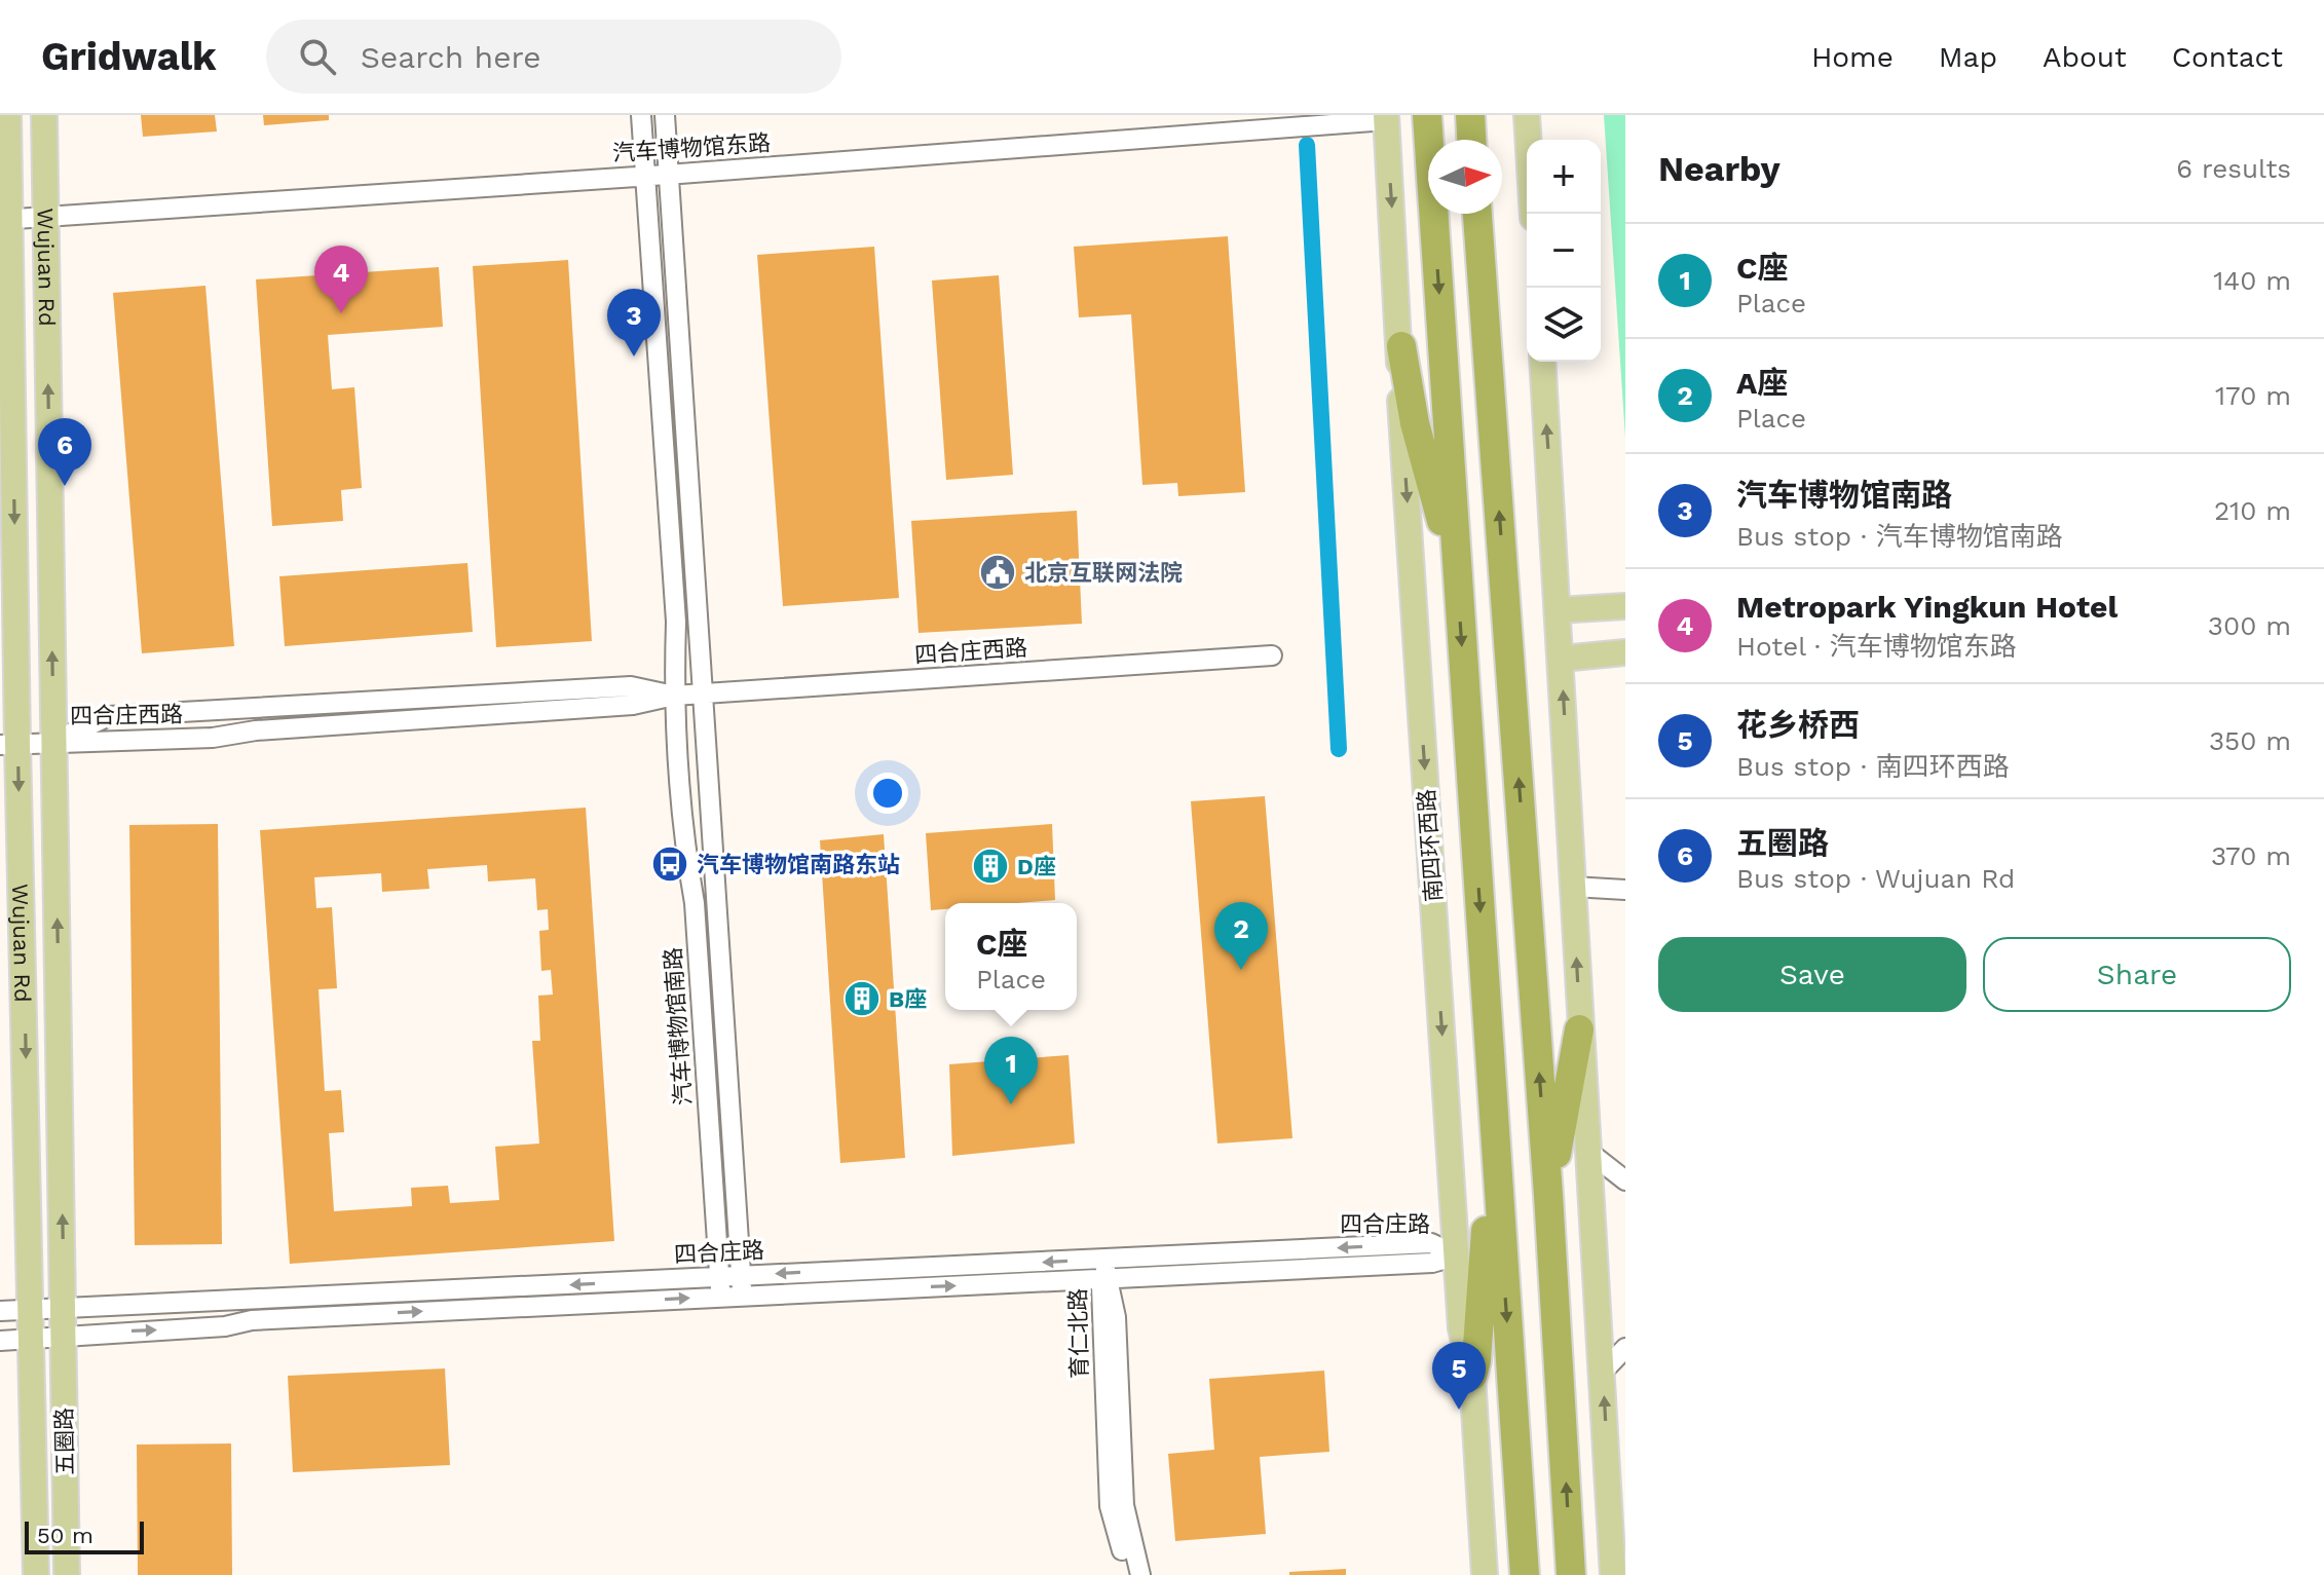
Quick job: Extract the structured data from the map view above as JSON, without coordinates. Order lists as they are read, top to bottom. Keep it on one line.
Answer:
{"streets":{"highway":["南四环西路"],"main road":["Wujuan Rd","五圈路"],"street":["汽车博物馆东路","四合庄西路","汽车博物馆南路","四合庄路","育仁北路"]},"crossings":[["汽车博物馆东路","Wujuan Rd"],["汽车博物馆东路","南四环西路"],["汽车博物馆东路","汽车博物馆南路"],["Wujuan Rd","四合庄西路"],["Wujuan Rd","四合庄路"],["Wujuan Rd","五圈路"],["四合庄西路","汽车博物馆南路"],["南四环西路","四合庄路"],["汽车博物馆南路","四合庄路"],["四合庄路","育仁北路"],["四合庄路","五圈路"]],"places":{"public building":["北京互联网法院"],"bus stop":["汽车博物馆南路东站"],"building":["D座","B座"]},"scale_bar":"50 m","north":"right","page":{"header":"Gridwalk","search":"Search here","nav":["Home","Map","About","Contact"],"heading":["Nearby","6 results"],"map_buttons":["+","−"],"list":[{"mark":"1","name":"C座","note":"Place","value":"140 m"},{"mark":"2","name":"A座","note":"Place","value":"170 m"},{"mark":"3","name":"汽车博物馆南路","note":"Bus stop · 汽车博物馆南路","value":"210 m"},{"mark":"4","name":"Metropark Yingkun Hotel","note":"Hotel · 汽车博物馆东路","value":"300 m"},{"mark":"5","name":"花乡桥西","note":"Bus stop · 南四环西路","value":"350 m"},{"mark":"6","name":"五圈路","note":"Bus stop · Wujuan Rd","value":"370 m"}],"pins":["4","3","6","2","1","5"],"popup":["C座","Place"],"buttons":["Save","Share"],"scale":"50 m"}}
